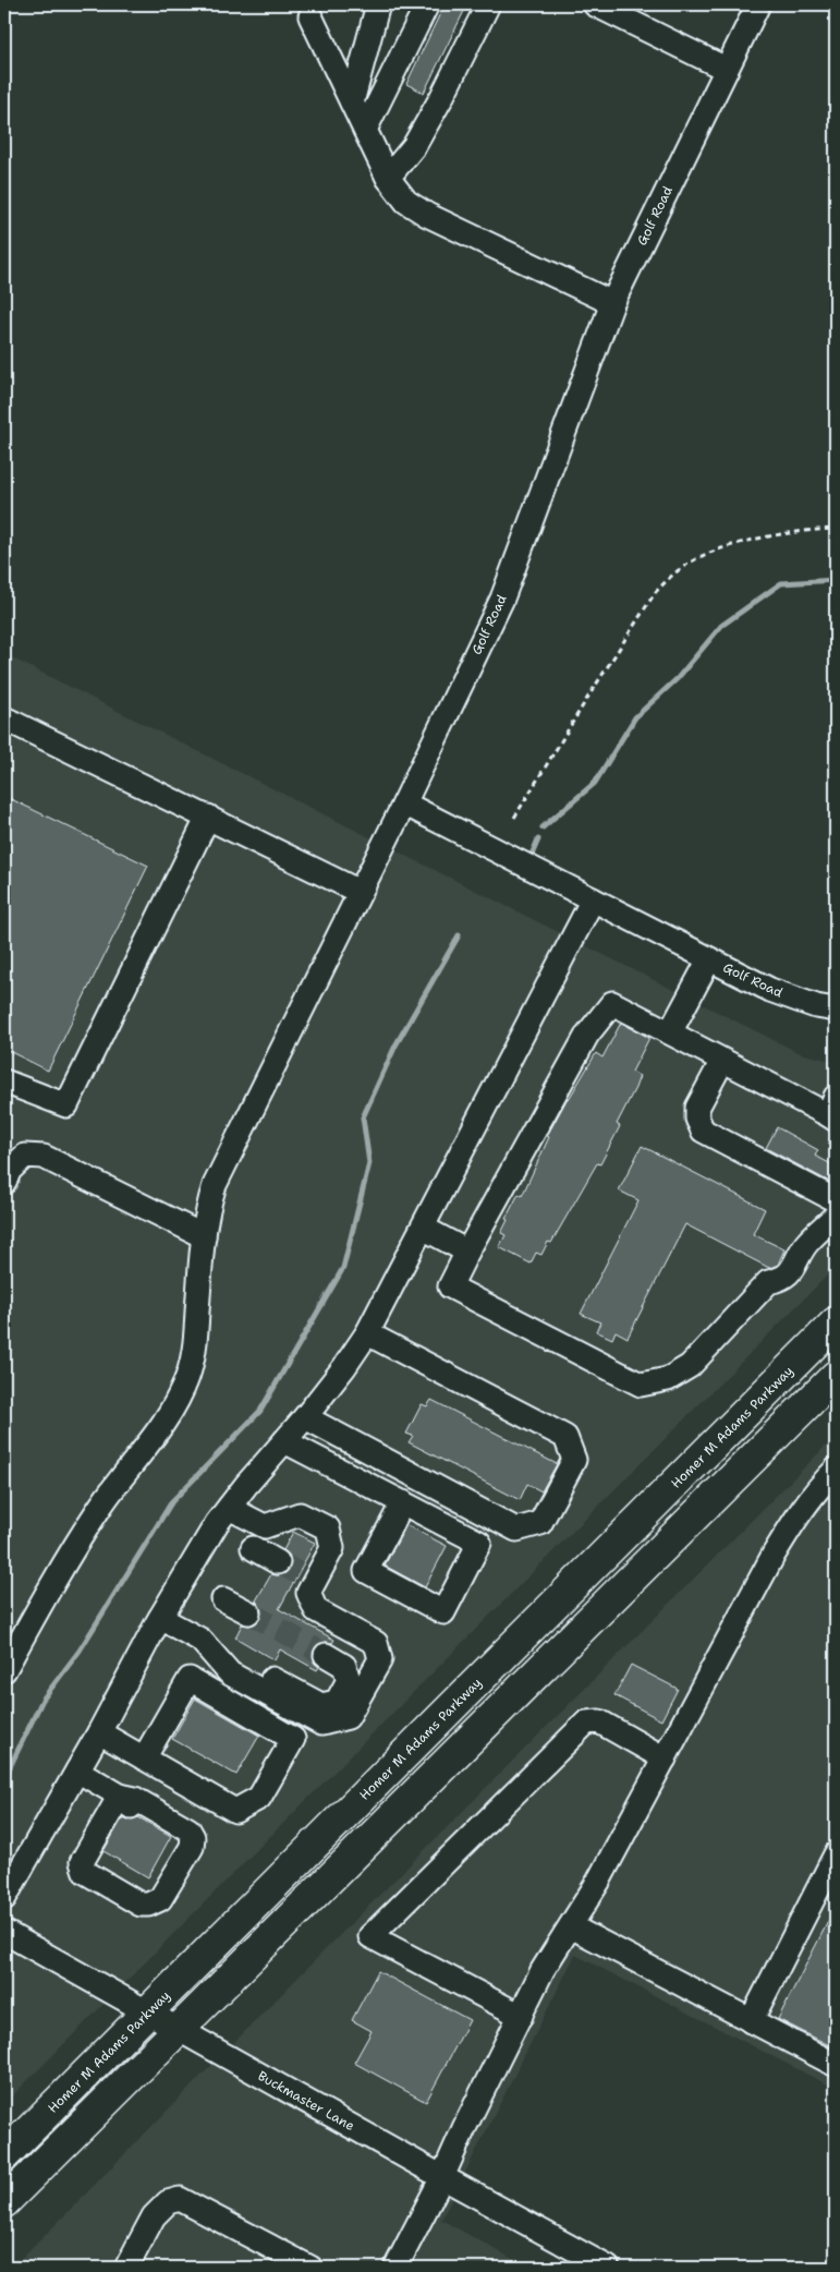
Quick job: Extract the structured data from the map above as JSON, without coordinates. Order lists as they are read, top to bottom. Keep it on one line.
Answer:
{"streets":{"main road":["Homer M Adams Parkway"],"street":["Golf Road","Buckmaster Lane"]},"crossings":[["Homer M Adams Parkway","Buckmaster Lane"]]}
